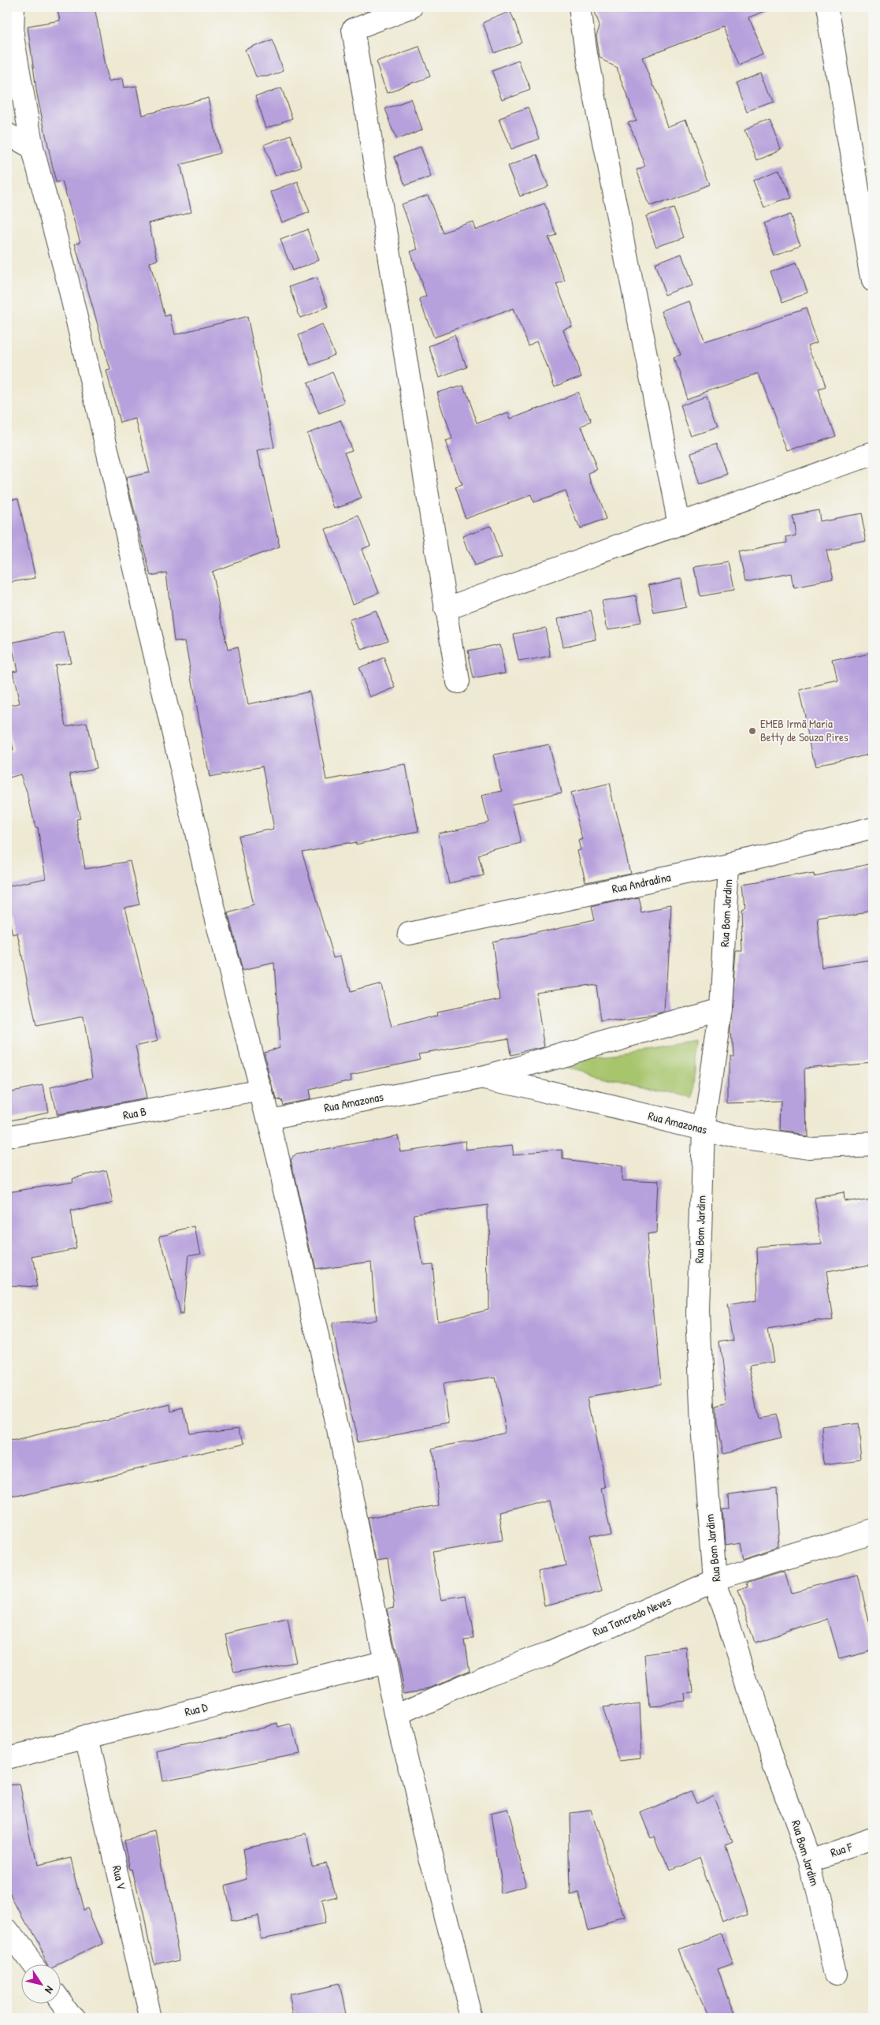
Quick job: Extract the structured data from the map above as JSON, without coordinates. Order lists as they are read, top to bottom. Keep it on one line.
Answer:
{"streets":{"street":["Rua Andradina","Rua Bom Jardim","Rua Amazonas","Rua B","Rua Tancredo Neves","Rua D","Rua F","Rua V"]},"crossings":[["Rua Andradina","Rua Bom Jardim"],["Rua Bom Jardim","Rua Amazonas"],["Rua Bom Jardim","Rua Tancredo Neves"],["Rua Bom Jardim","Rua F"],["Rua D","Rua V"]],"places":["EMEB Irmã Maria Betty de Souza Pires"],"north":"bottom right"}
